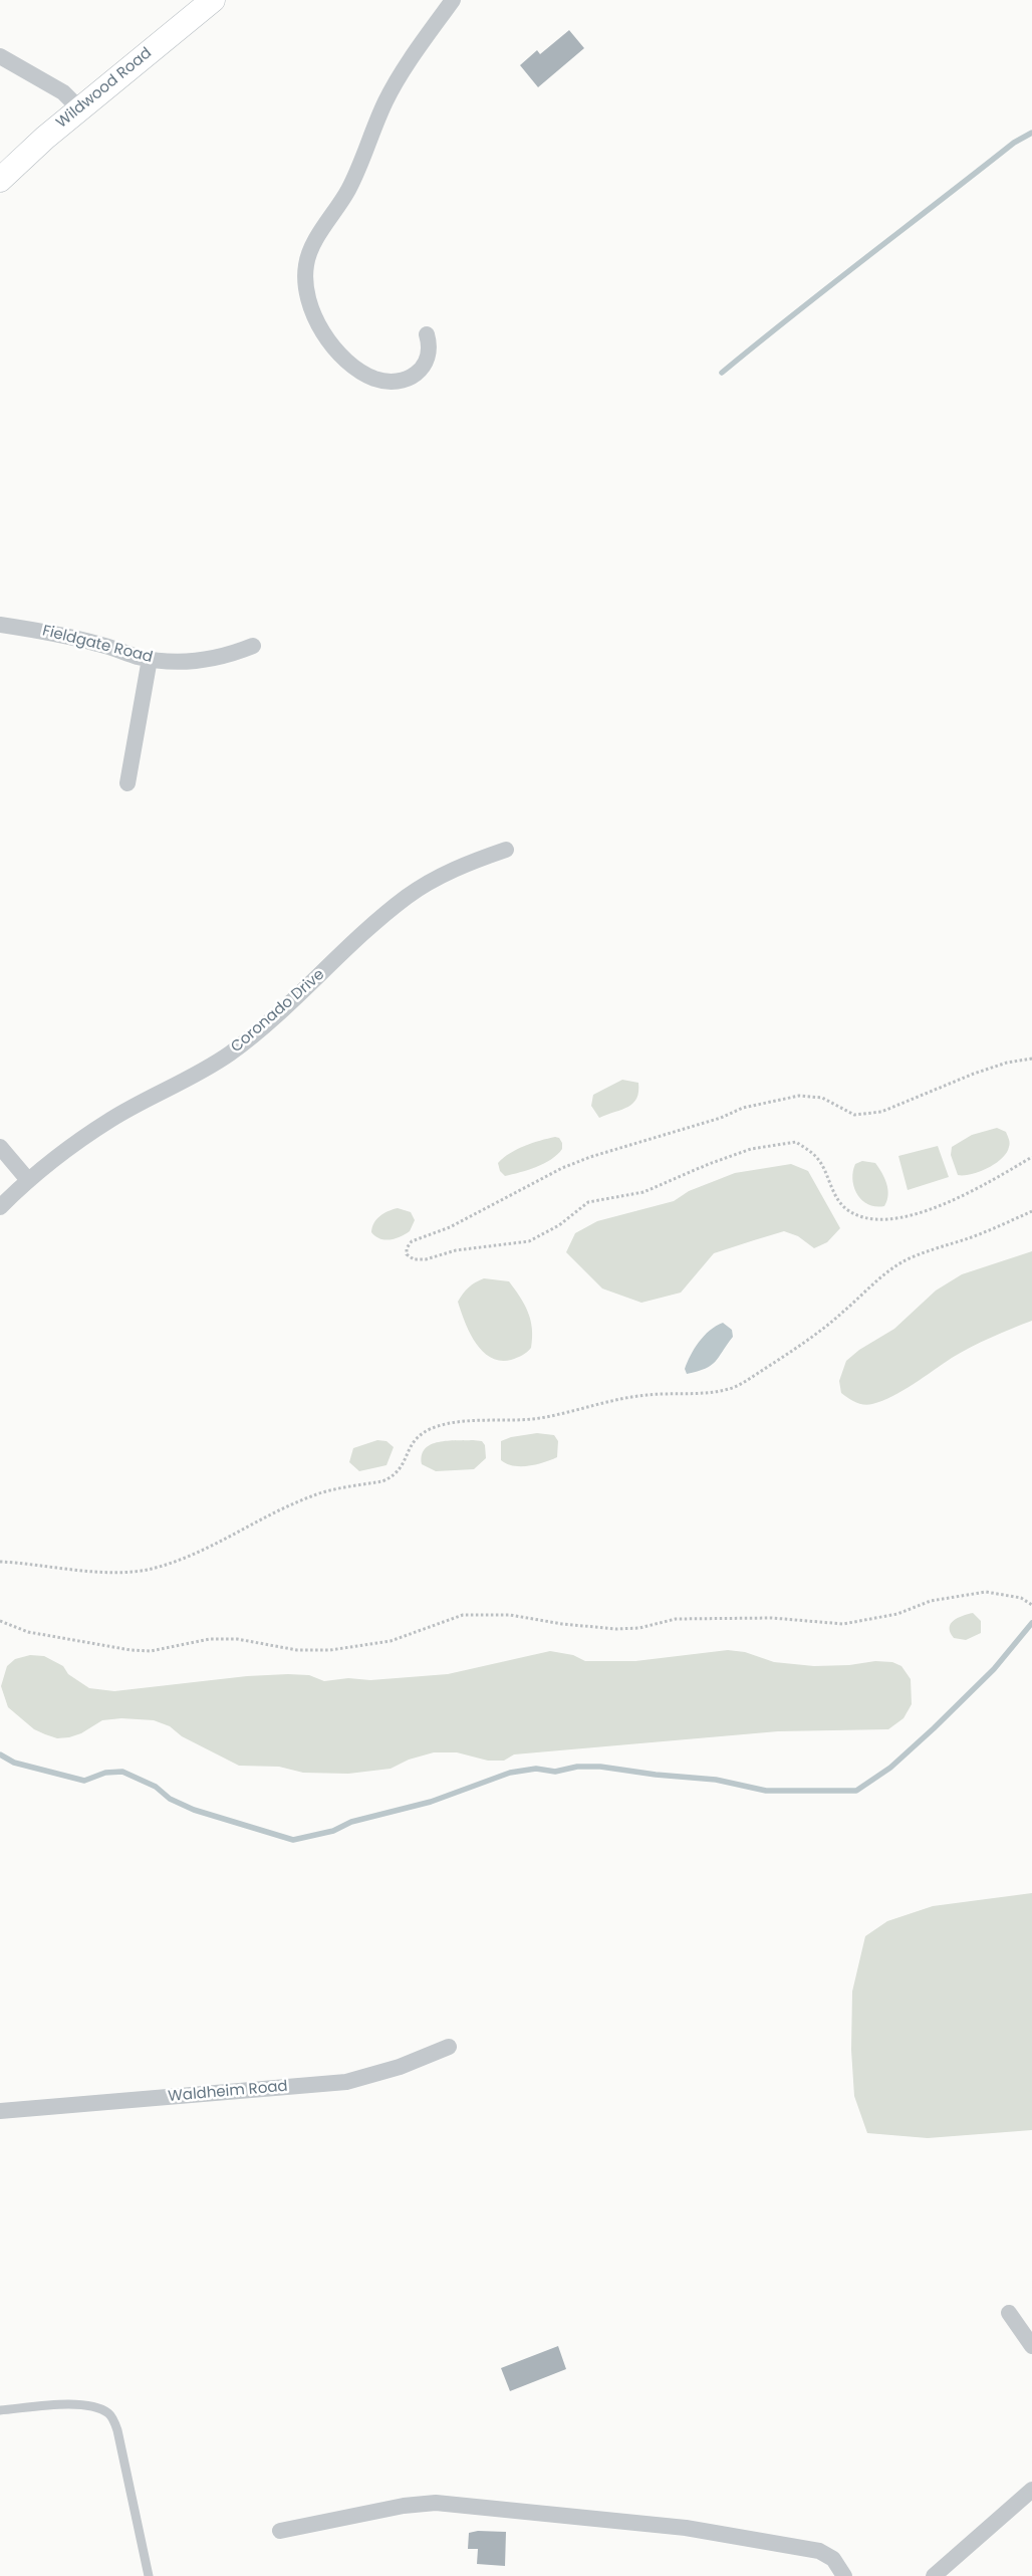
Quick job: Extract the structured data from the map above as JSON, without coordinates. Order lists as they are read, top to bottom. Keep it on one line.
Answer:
{"streets":{"street":["Wildwood Road","Fieldgate Road","Coronado Drive","Waldheim Road"]}}
